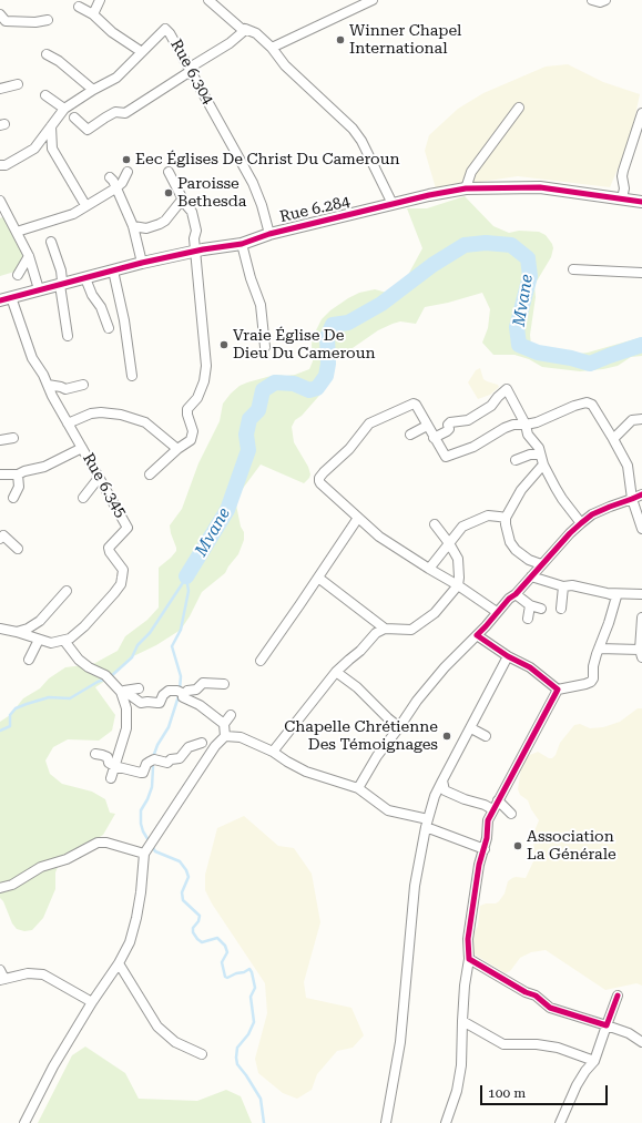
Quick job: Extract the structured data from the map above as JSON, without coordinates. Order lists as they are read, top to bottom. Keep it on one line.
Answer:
{"streets":{"street":["Rue 6.304","Rue 6.284","Rue 6.345"]},"crossings":[["Rue 6.304","Rue 6.284"],["Rue 6.284","Rue 6.345"]],"water":["Mvane"],"places":["Winner Chapel International","Eec Églises De Christ Du Cameroun","Paroisse Bethesda","Vraie Église De Dieu Du Cameroun","Chapelle Chrétienne Des Témoignages","Association La Générale"],"scale_bar":"100 m"}
